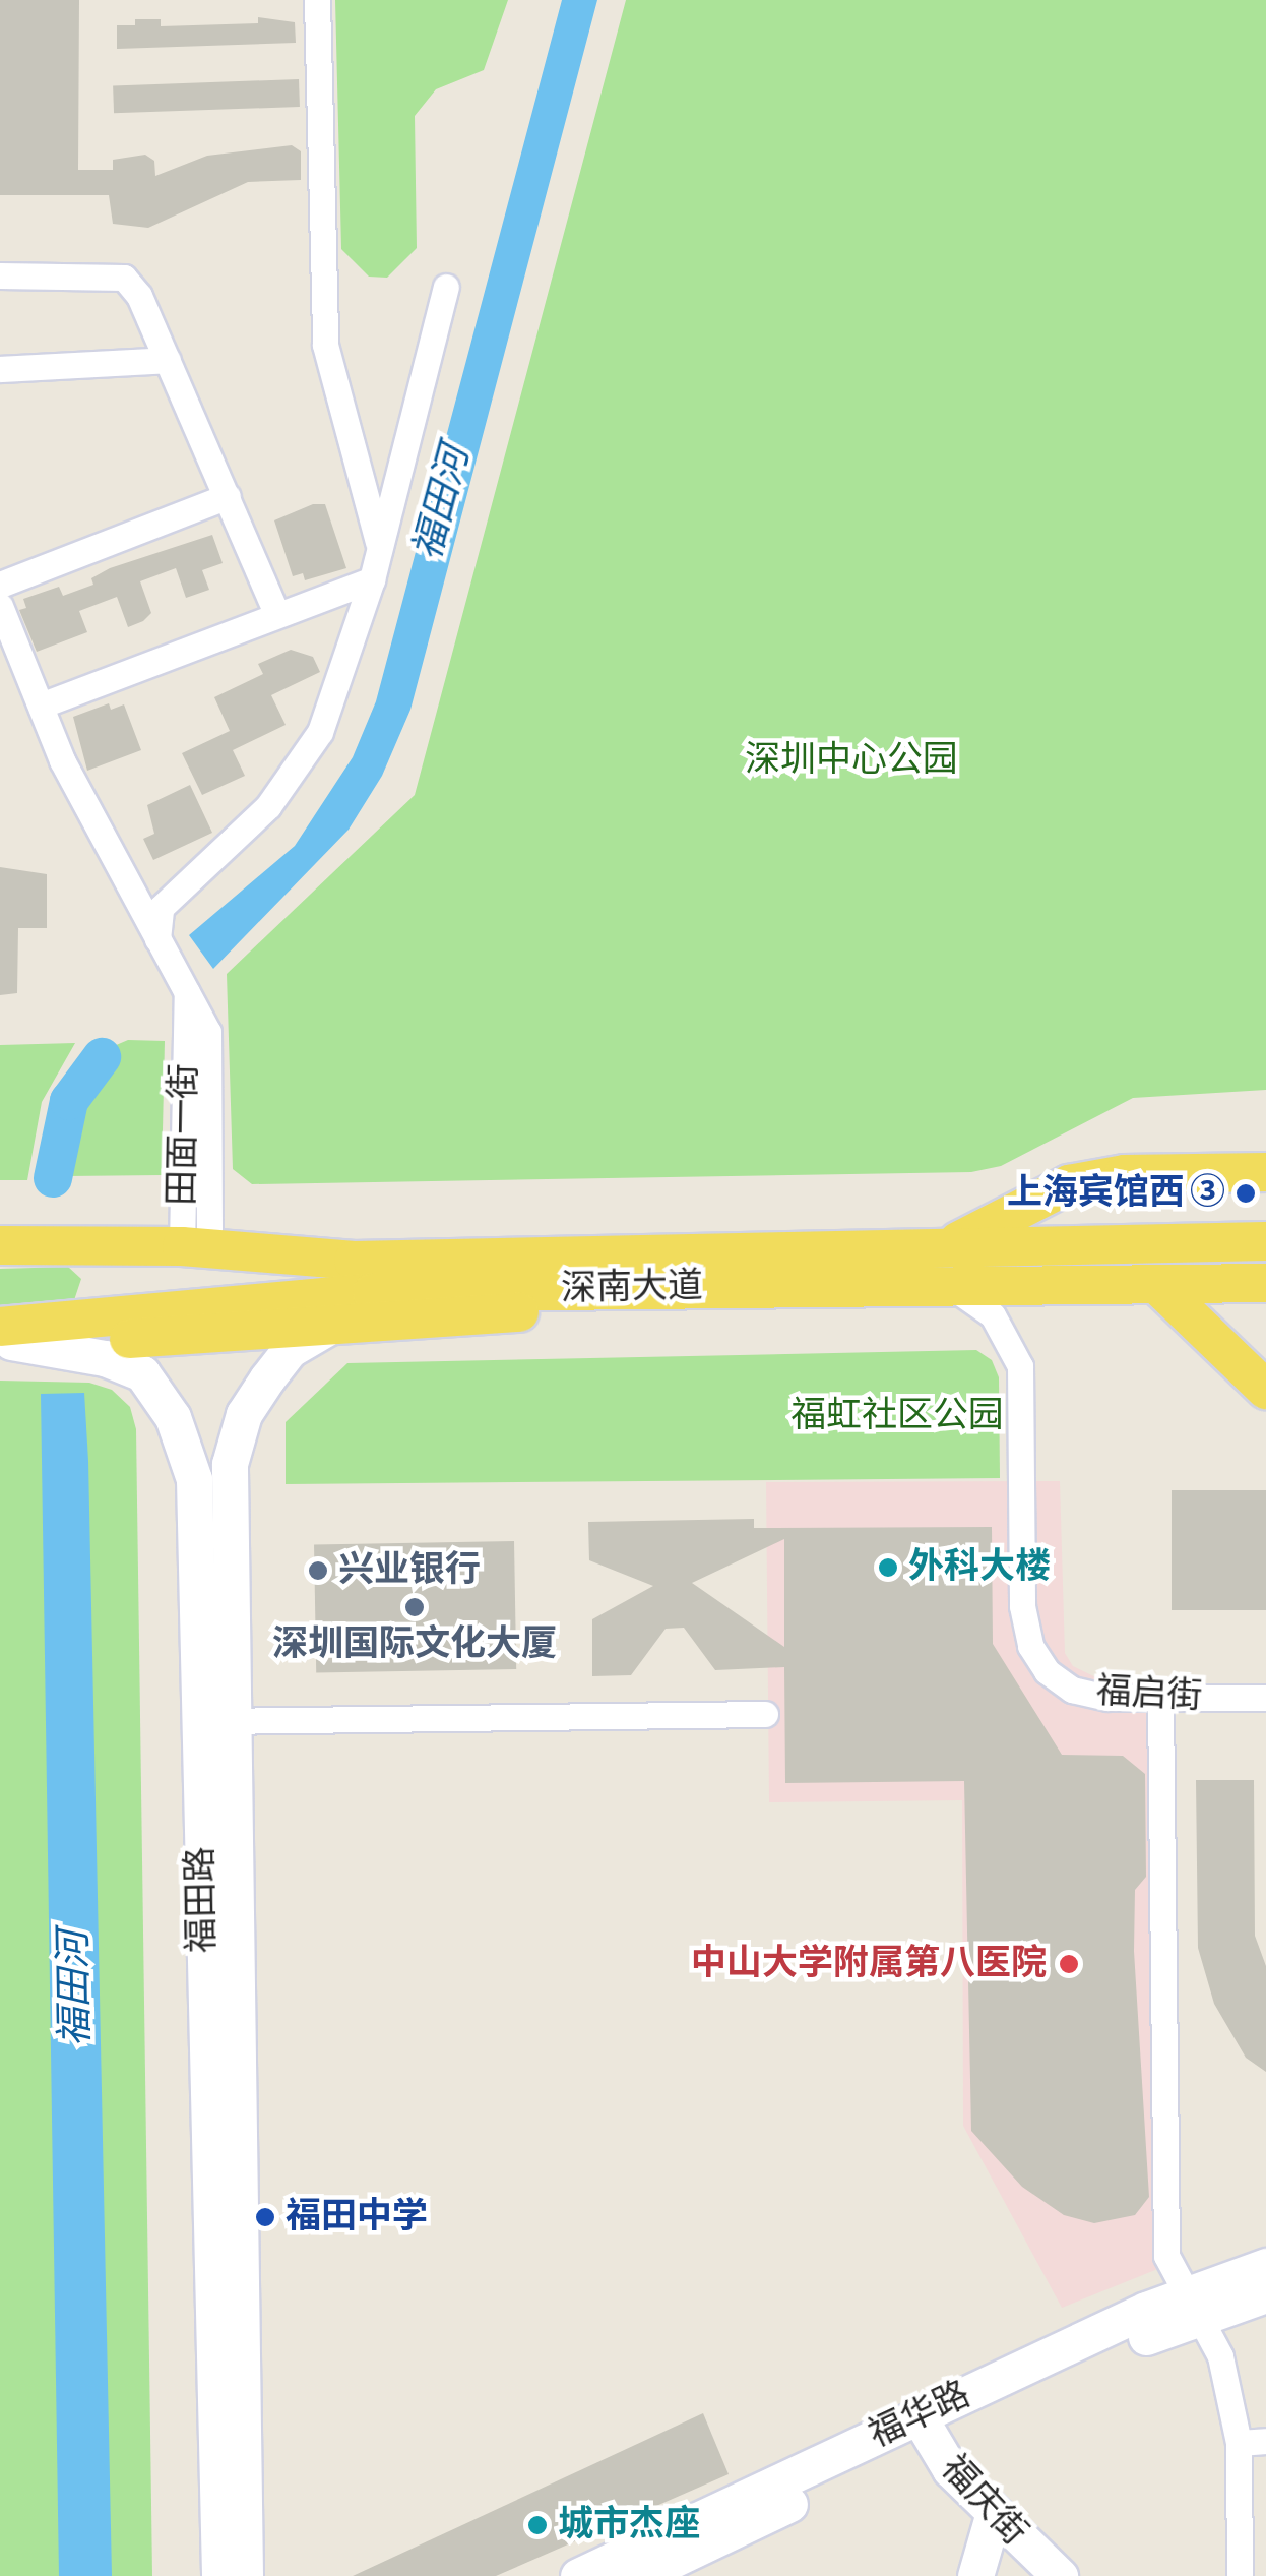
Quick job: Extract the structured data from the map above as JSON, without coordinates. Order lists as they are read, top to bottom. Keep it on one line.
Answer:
{"streets":{"main road":["深南大道","福田路","福华路","福庆街"],"street":["田面一街","福启街"]},"crossings":[["田面一街","深南大道"],["深南大道","福启街"],["深南大道","福田路"],["福华路","福庆街"]],"water":["福田河"],"parks":["深圳中心公园","福虹社区公园"],"places":["上海宾馆西 ③","外科大楼","兴业银行","深圳国际文化大厦","中山大学附属第八医院","福田中学","城市杰座"]}
